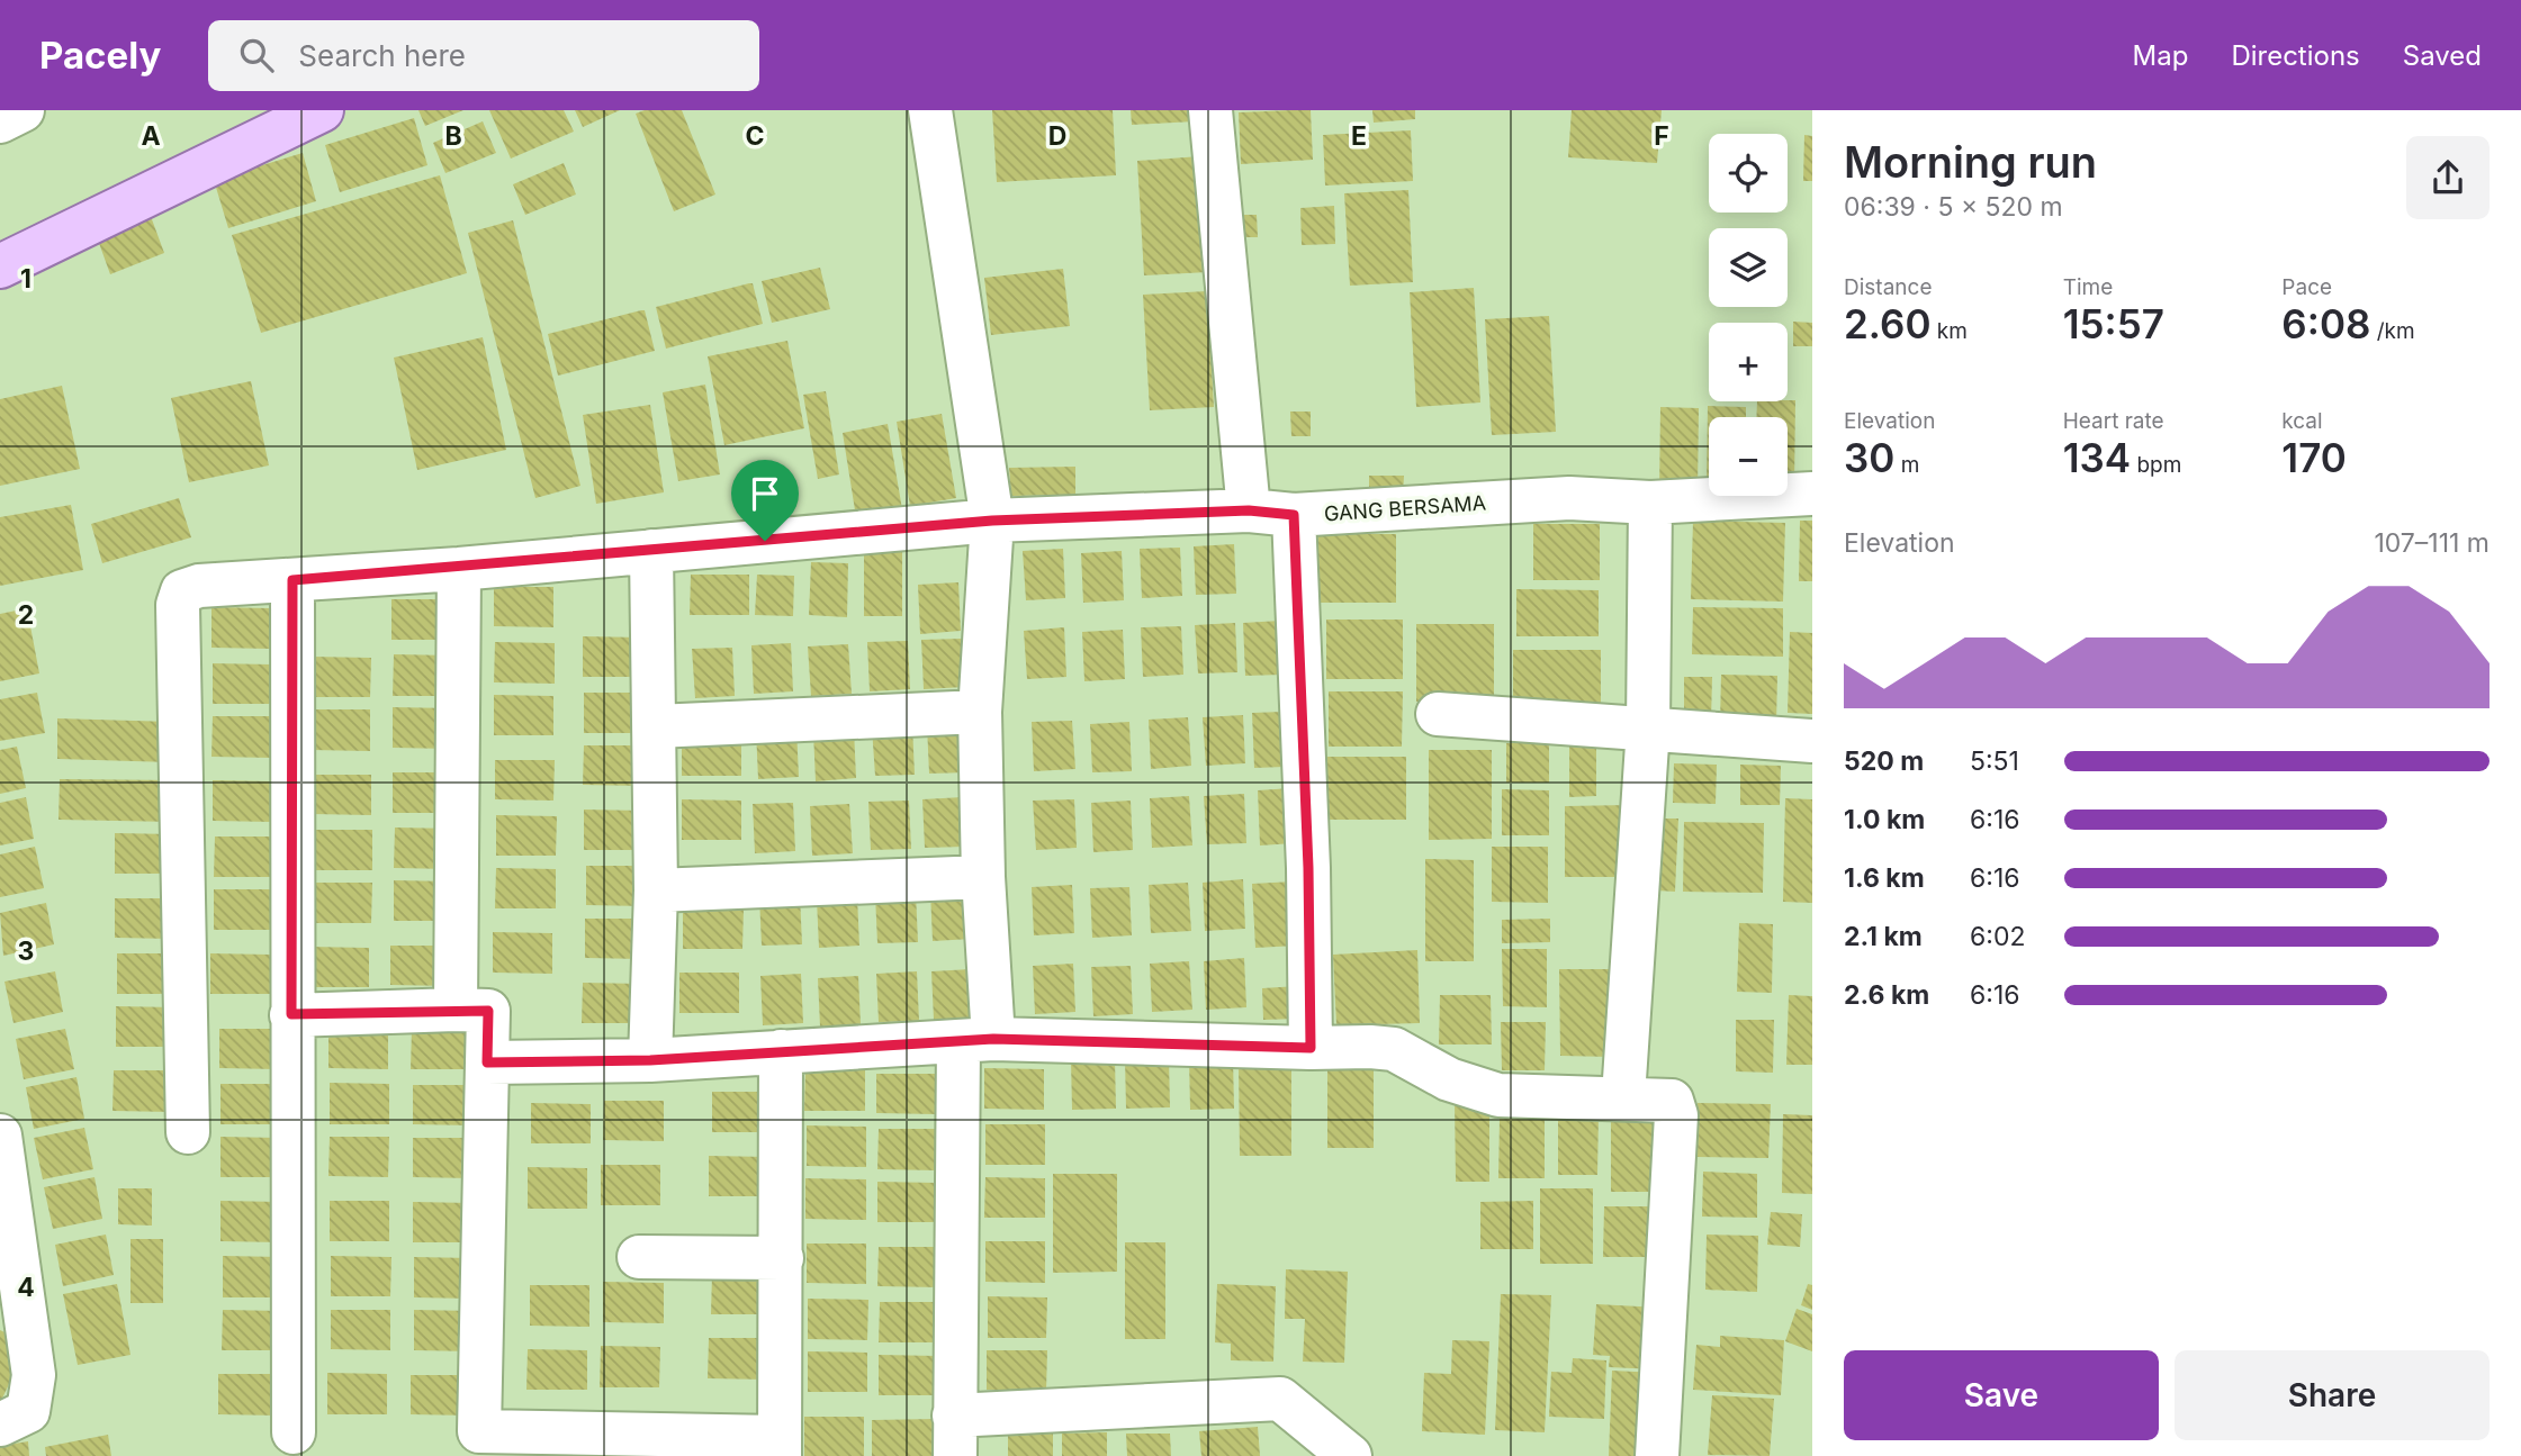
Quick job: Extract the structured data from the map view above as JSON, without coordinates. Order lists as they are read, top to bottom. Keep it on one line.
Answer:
{"streets":{"street":["GANG BERSAMA"]},"page":{"header":"Pacely","search":"Search here","nav":["Map","Directions","Saved"],"heading":["Morning run","06:39 · 5 × 520 m"],"map_buttons":["+","−"],"stats":[["Distance","2.60 km"],["Time","15:57"],["Pace","6:08 /km"],["Elevation","30 m"],["Heart rate","134 bpm"],["kcal","170"]],"chart":["Elevation","107–111 m"],"list":[{"name":"520 m","note":"5:51"},{"name":"1.0 km","note":"6:16"},{"name":"1.6 km","note":"6:16"},{"name":"2.1 km","note":"6:02"},{"name":"2.6 km","note":"6:16"}],"buttons":["Save","Share"]},"grid":{"columns":["A","B","C","D","E","F"],"rows":["1","2","3","4"]}}
